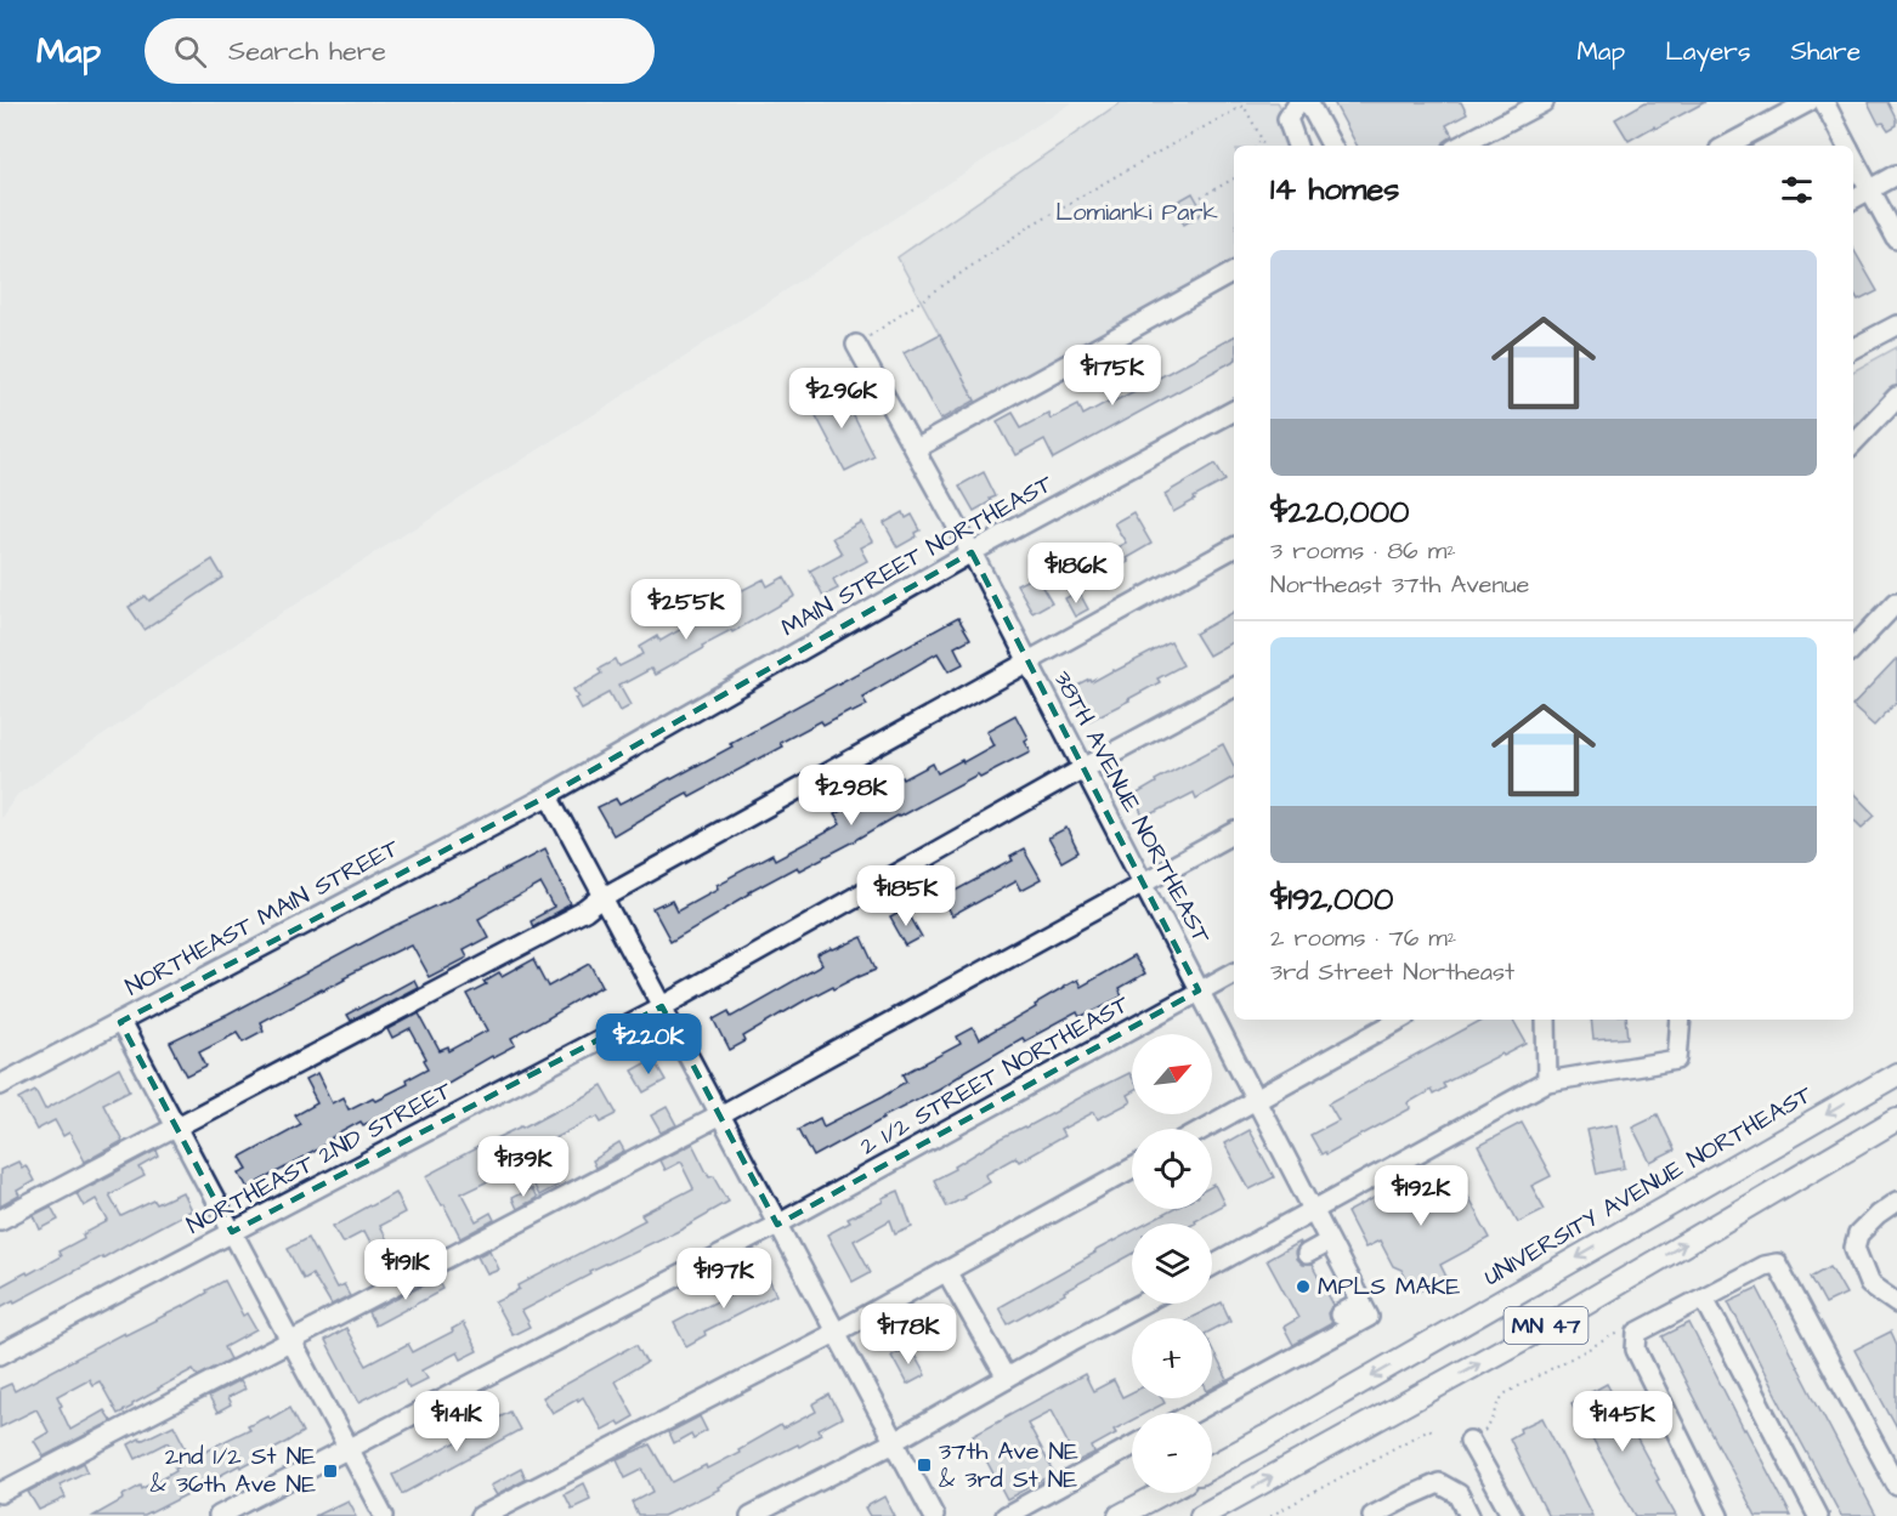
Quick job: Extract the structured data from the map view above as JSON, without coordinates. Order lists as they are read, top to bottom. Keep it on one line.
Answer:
{"streets":{"main road":["UNIVERSITY AVENUE NORTHEAST","MN 47"],"street":["MAIN STREET NORTHEAST","38TH AVENUE NORTHEAST","NORTHEAST MAIN STREET","2 1/2 STREET NORTHEAST","NORTHEAST 2ND STREET"]},"crossings":[["MAIN STREET NORTHEAST","38TH AVENUE NORTHEAST"],["MAIN STREET NORTHEAST","NORTHEAST MAIN STREET"],["38TH AVENUE NORTHEAST","2 1/2 STREET NORTHEAST"],["38TH AVENUE NORTHEAST","NORTHEAST 2ND STREET"]],"parks":["Lomianki Park"],"places":{"other":["MPLS MAKE"],"transit":["37th Ave NE & 3rd St NE","2nd 1/2 St NE & 36th Ave NE"]},"north":"top right","page":{"header":"Map","search":"Search here","nav":["Map","Layers","Share"],"heading":"14 homes","list":[{"name":"$220,000","note":"3 rooms · 86 m² · Northeast 37th Avenue"},{"name":"$192,000","note":"2 rooms · 76 m² · 3rd Street Northeast"}],"price":["$175K","$296K","$186K","$255K","$298K","$185K","$220K","$139K","$192K","$191K","$197K","$178K","$141K","$145K"],"map_buttons":["+","−"]}}
